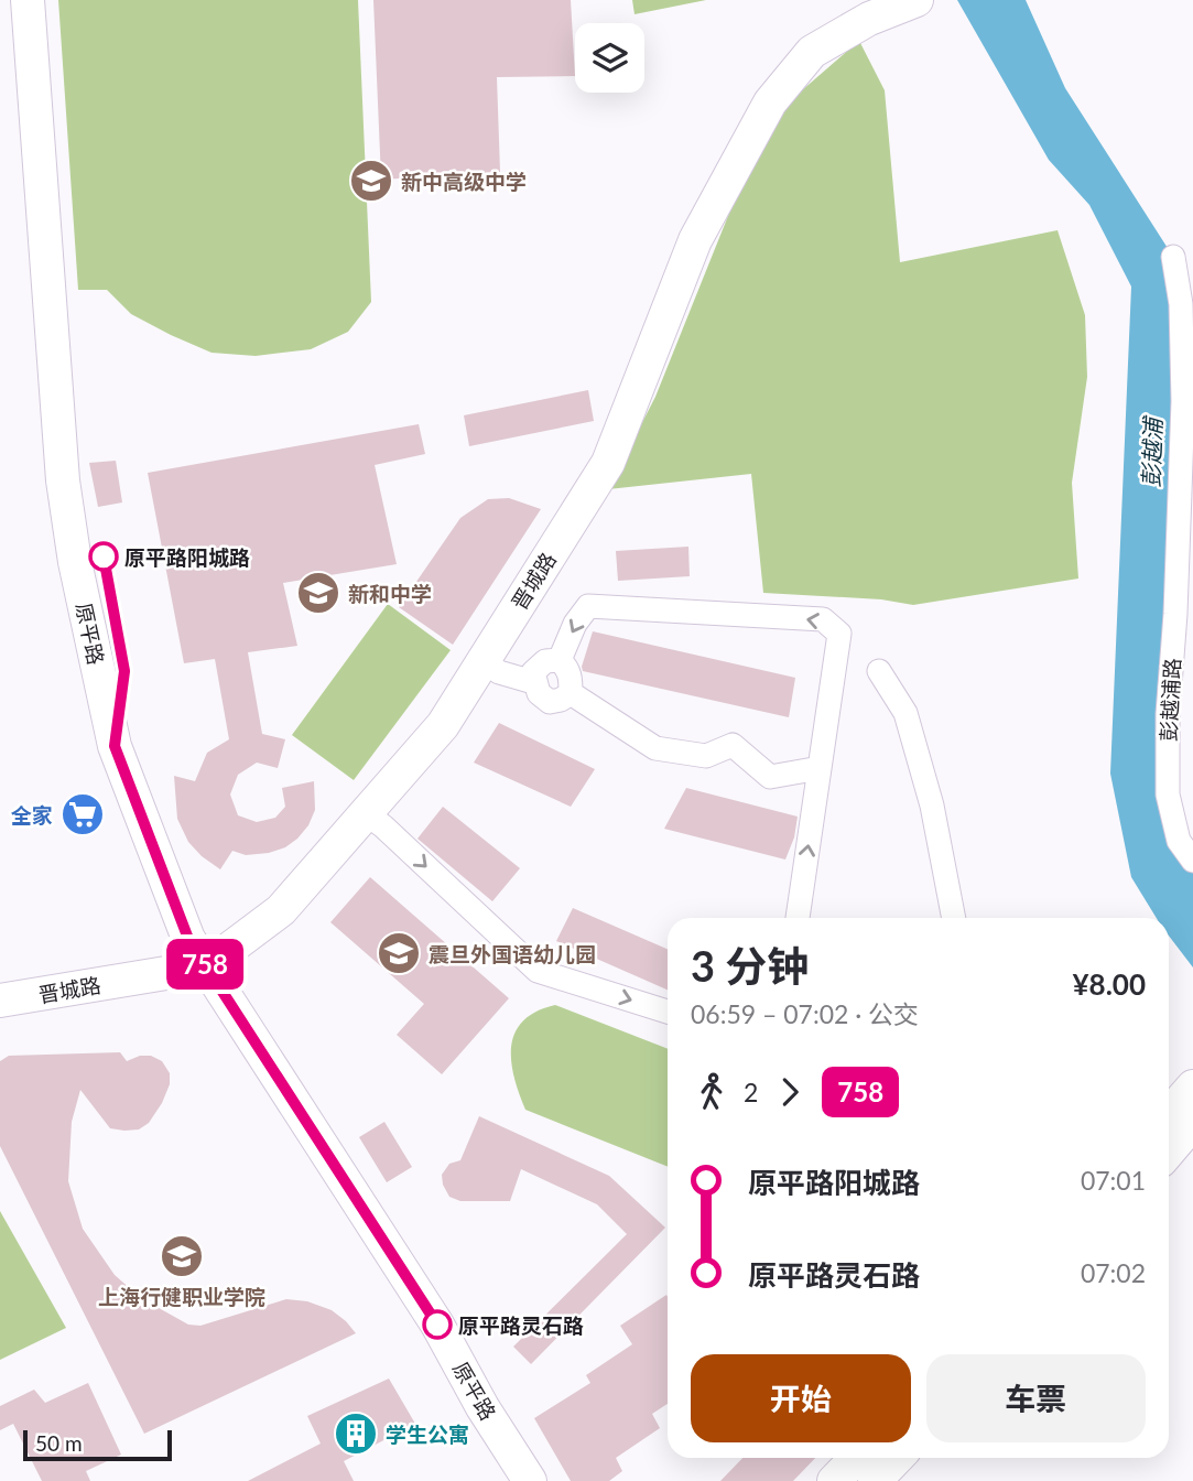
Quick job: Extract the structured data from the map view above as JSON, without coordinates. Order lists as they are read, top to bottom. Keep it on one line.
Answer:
{"streets":{"street":["晋城路","原平路","彭越浦路"]},"crossings":[["晋城路","原平路"]],"water":["彭越浦"],"places":{"school or university":["新中高级中学","新和中学","震旦外国语幼儿园","上海行健职业学院"],"other":["原平路阳城路","原平路灵石路"],"supermarket":["全家"],"building":["学生公寓"]},"lines":["bus line 758"],"scale_bar":"50 m","page":{"on_map":"758","heading":["3 分钟","06:59 – 07:02 · 公交","¥8.00"],"legs":["2","758"],"list":[{"name":"原平路阳城路","value":"07:01"},{"name":"原平路灵石路","value":"07:02"}],"buttons":["开始","车票"],"scale":"50 m"}}
